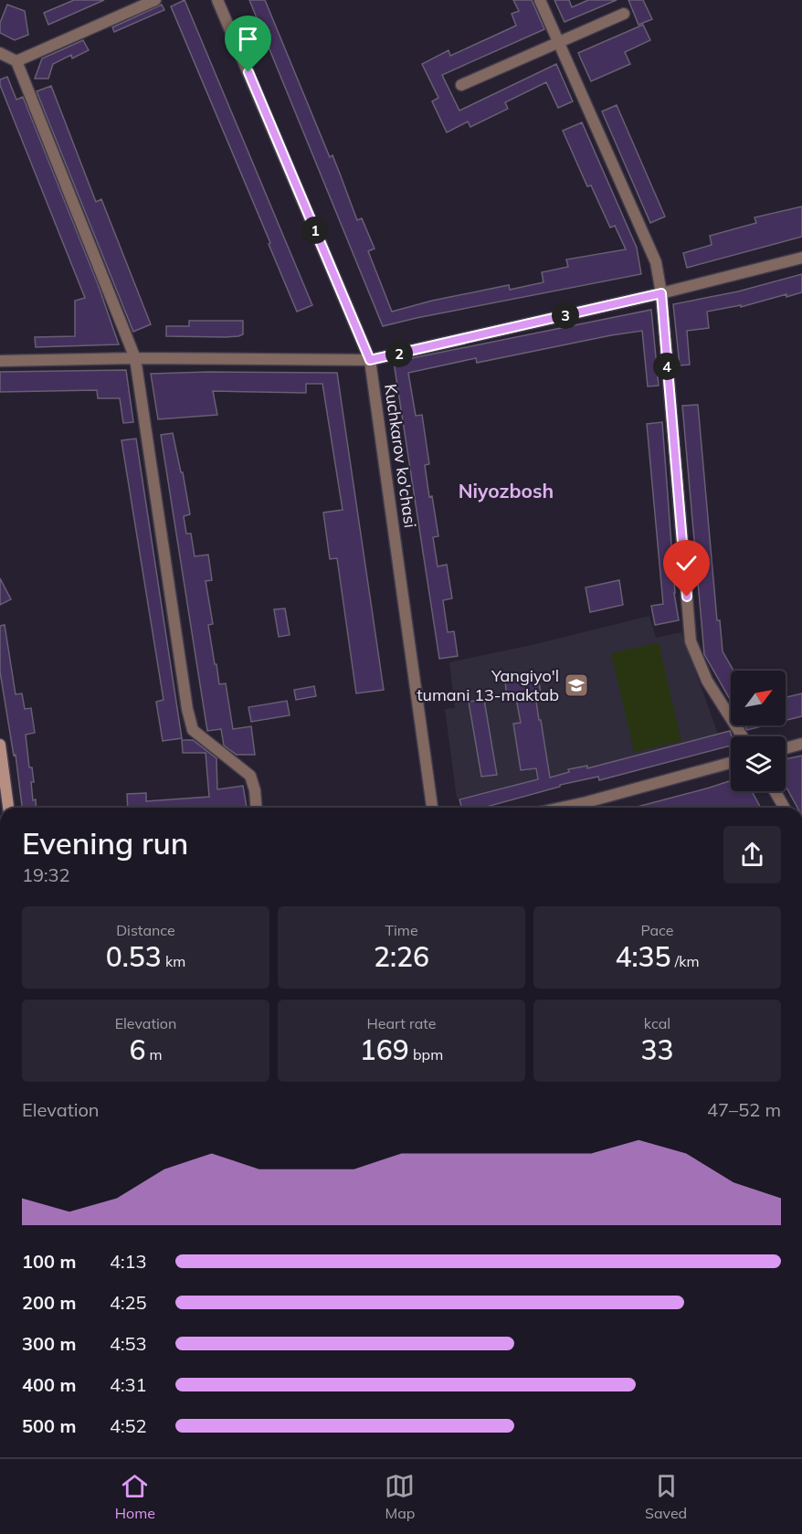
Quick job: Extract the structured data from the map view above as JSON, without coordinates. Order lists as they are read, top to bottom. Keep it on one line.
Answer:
{"streets":{"street":["Kuchkarov ko'chasi"]},"districts":["Niyozbosh"],"places":{"school or university":["Yangiyo'l tumani 13-maktab"]},"north":"top right","page":{"pins":["1","3","2","4"],"heading":["Evening run","19:32"],"stats":[["Distance","0.53 km"],["Time","2:26"],["Pace","4:35 /km"],["Elevation","6 m"],["Heart rate","169 bpm"],["kcal","33"]],"chart":["Elevation","47–52 m"],"list":[{"name":"100 m","note":"4:13"},{"name":"200 m","note":"4:25"},{"name":"300 m","note":"4:53"},{"name":"400 m","note":"4:31"},{"name":"500 m","note":"4:52"}],"tabs":["Home","Map","Saved"]}}
